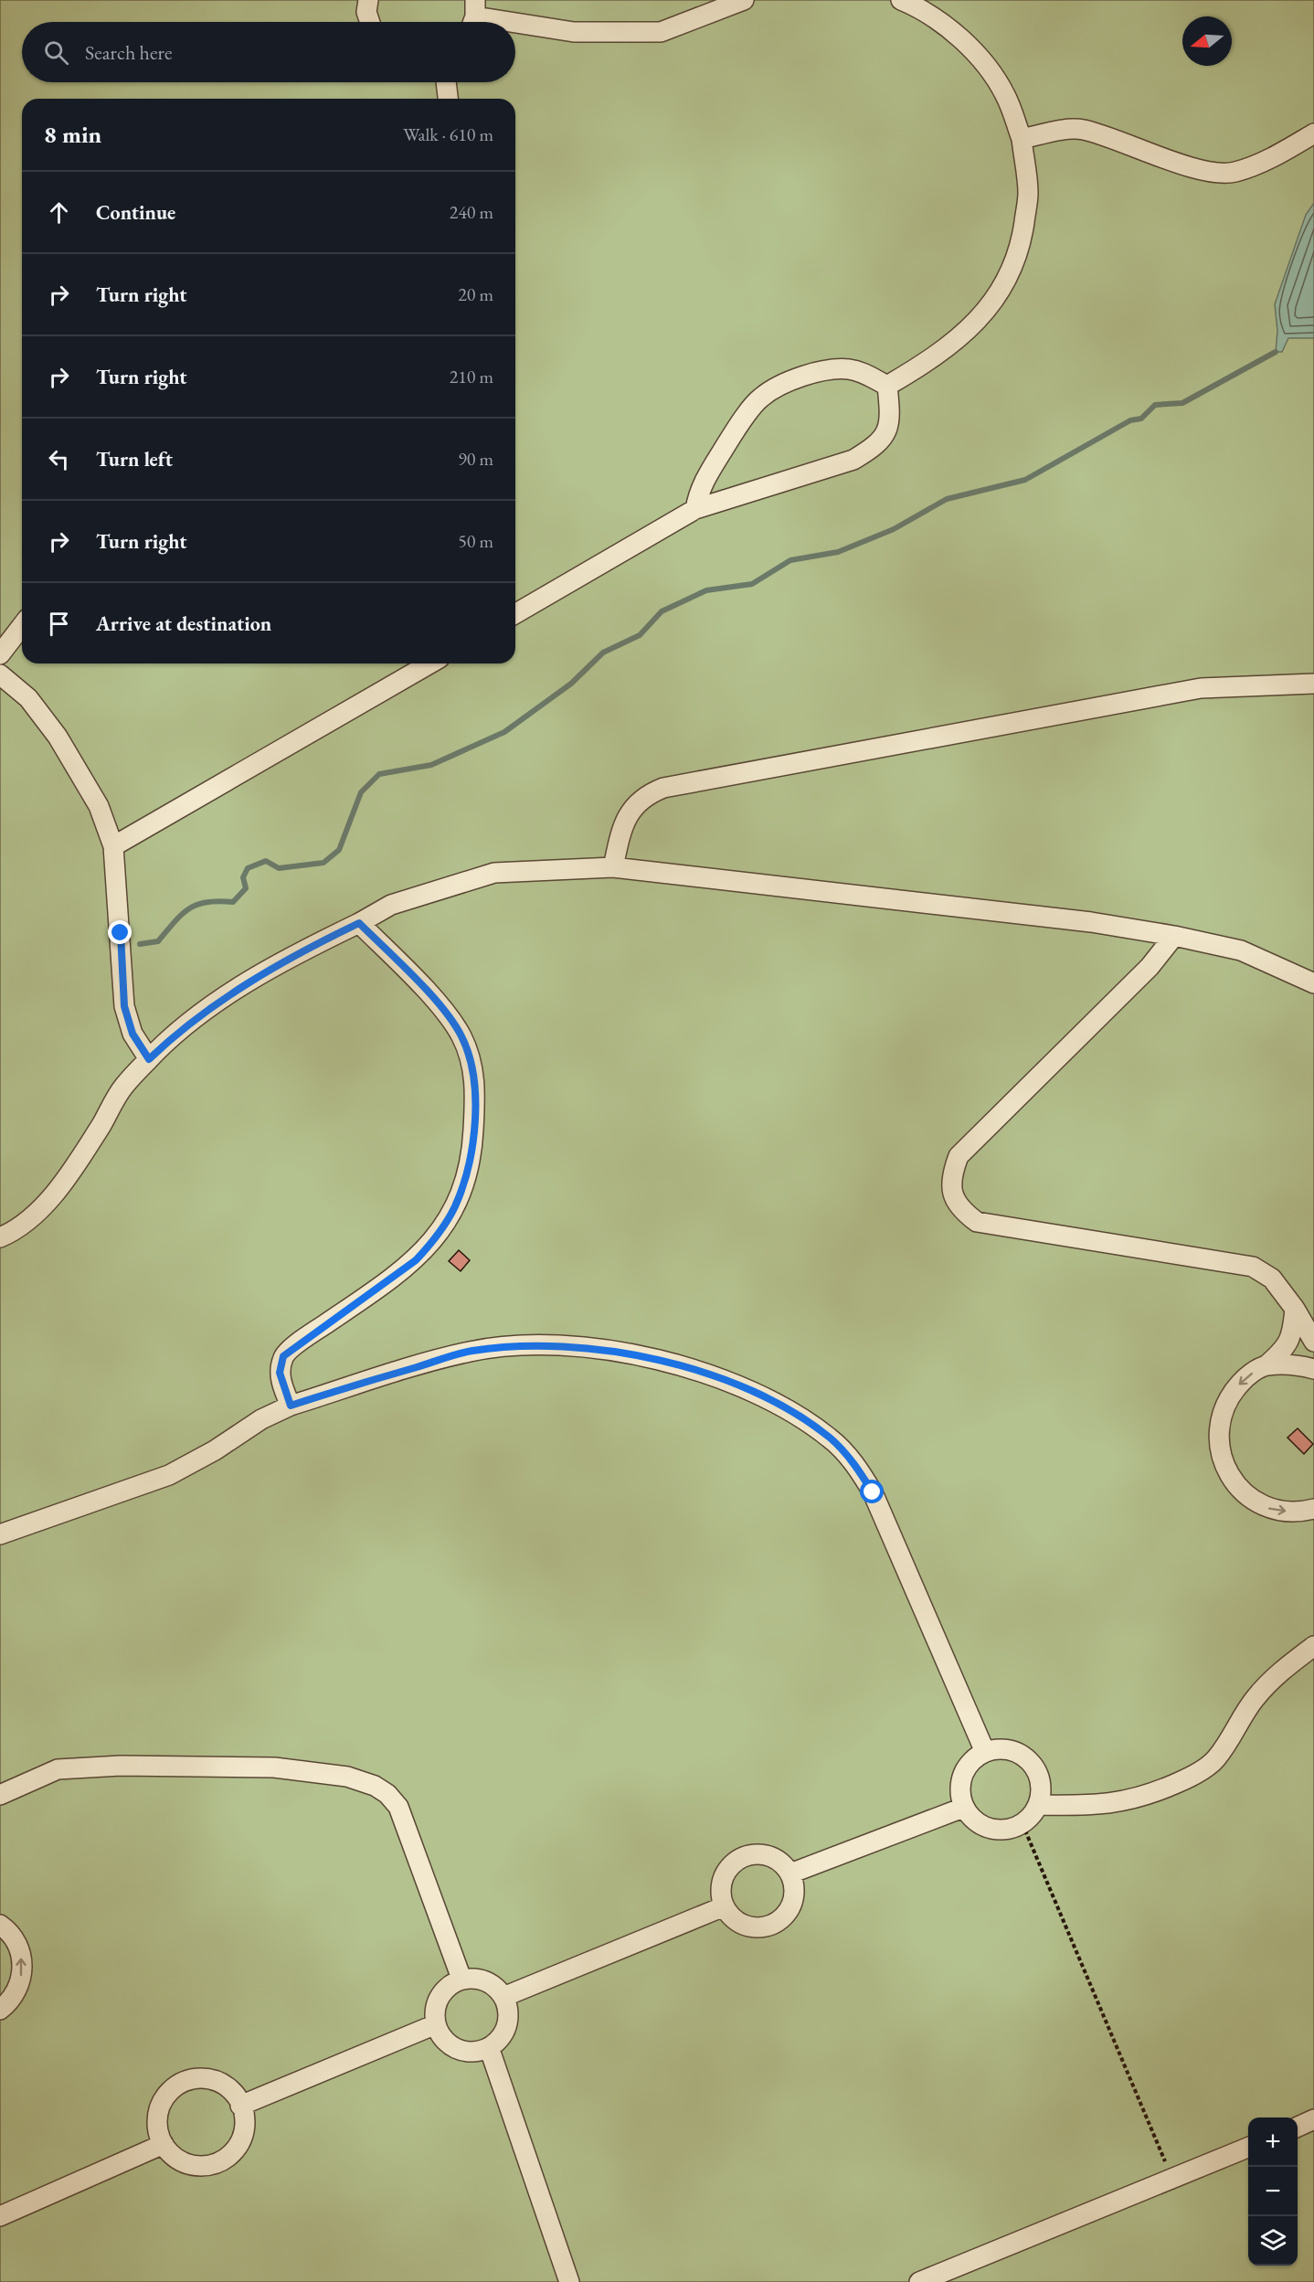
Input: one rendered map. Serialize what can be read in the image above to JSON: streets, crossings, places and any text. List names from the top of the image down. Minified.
{"north":"left","page":{"search":"Search here","heading":["8 min","Walk · 610 m"],"list":[["Continue","240 m"],["Turn right","20 m"],["Turn right","210 m"],["Turn left","90 m"],["Turn right","50 m"],"Arrive at destination"],"map_buttons":["+","−"]}}
